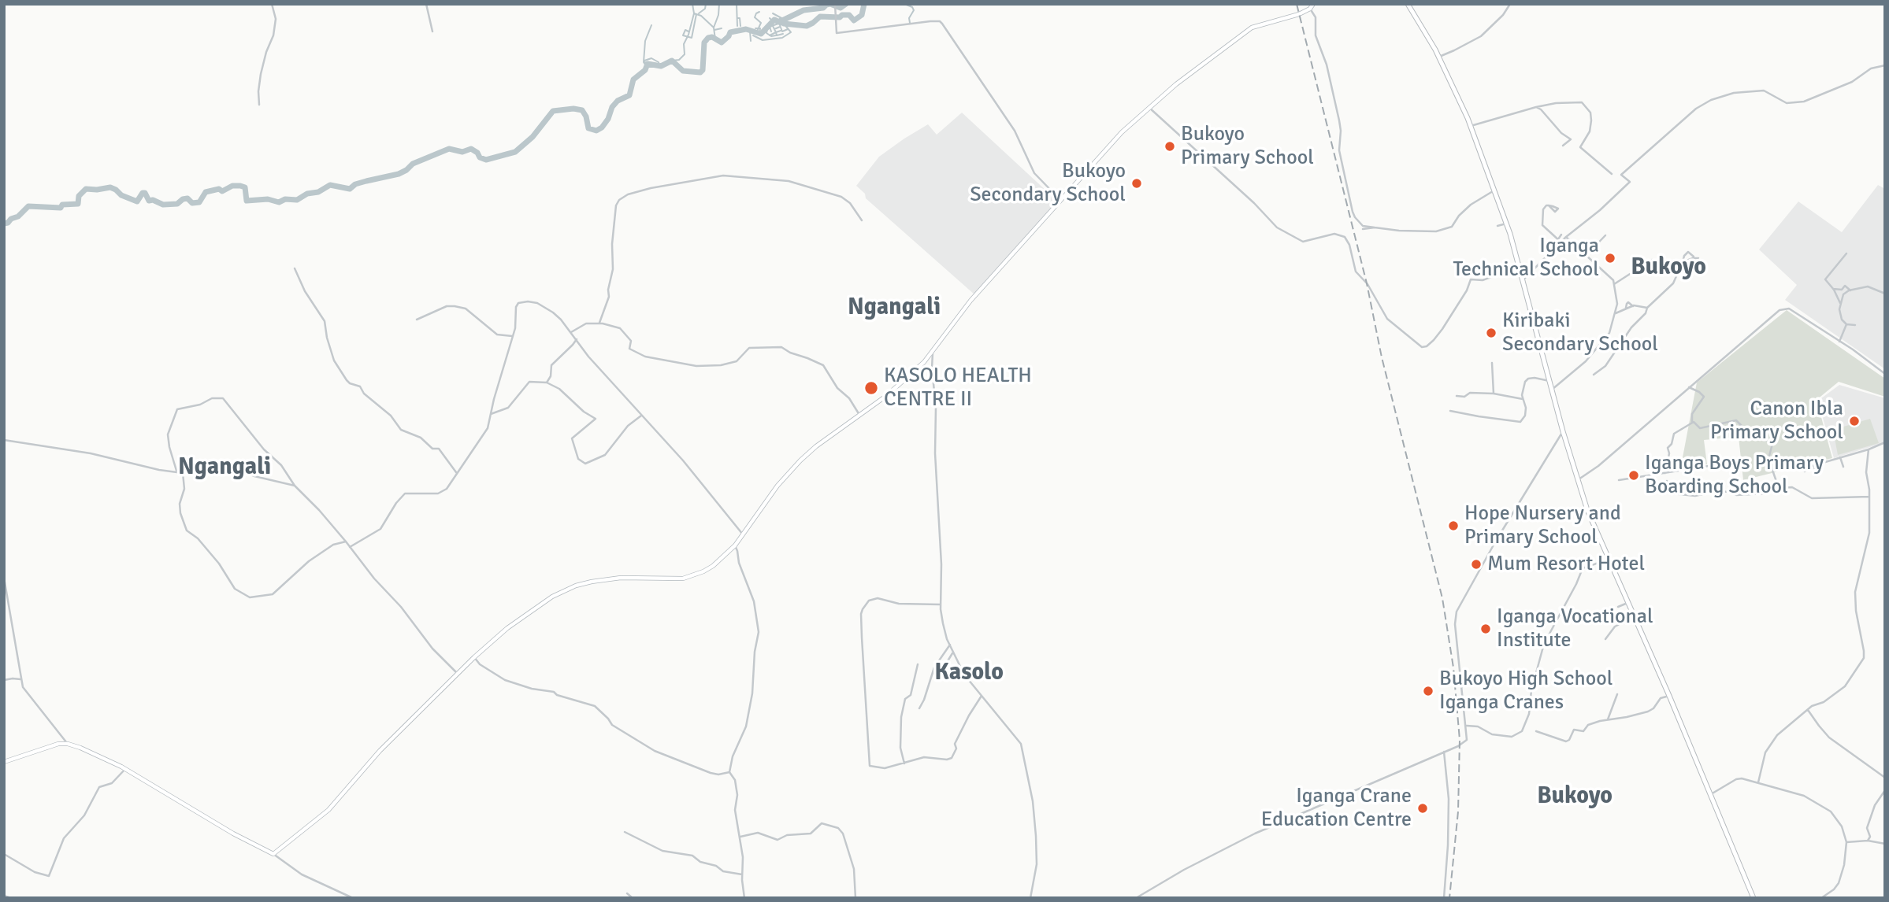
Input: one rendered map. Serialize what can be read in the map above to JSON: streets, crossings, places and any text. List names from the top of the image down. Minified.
{"districts":["Bukoyo","Ngangali","Ngangali","Kasolo","Bukoyo"],"places":["Bukoyo Primary School","Bukoyo Secondary School","Iganga Technical School","Kiribaki Secondary School","KASOLO HEALTH CENTRE II","Canon Ibla Primary School","Iganga Boys Primary Boarding School","Hope Nursery and Primary School","Mum Resort Hotel","Iganga Vocational Institute","Bukoyo High School Iganga Cranes","Iganga Crane Education Centre"]}
